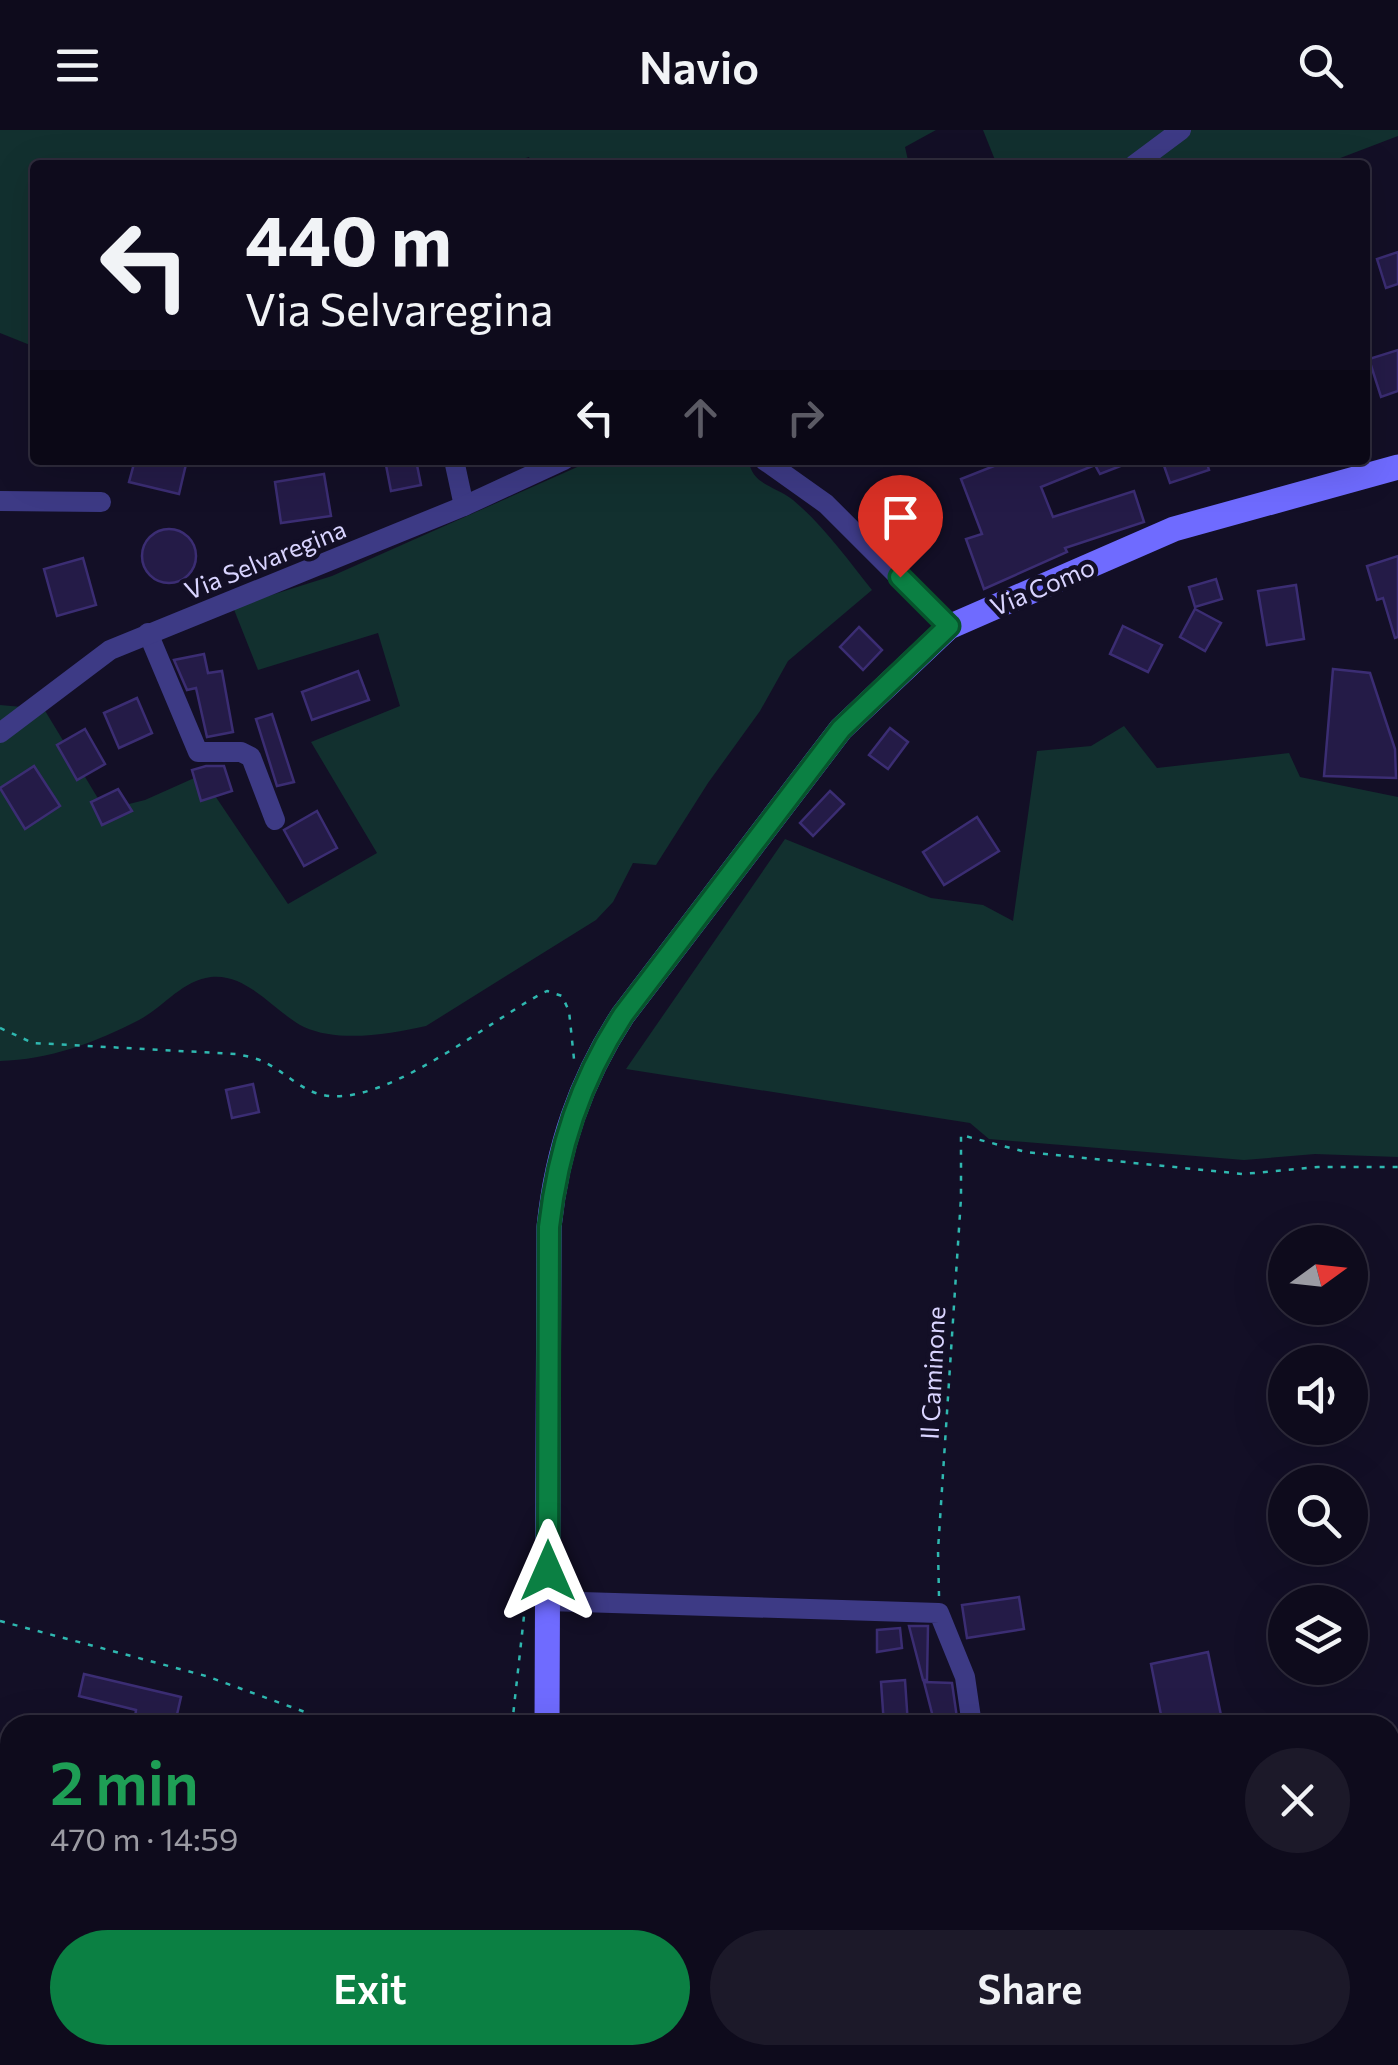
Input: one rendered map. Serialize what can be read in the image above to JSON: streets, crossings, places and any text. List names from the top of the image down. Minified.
{"streets":{"main road":["Via Como"],"street":["Via Selvaregina"],"path":["Il Caminone"]},"north":"right","page":{"header":"Navio","turn":["440 m","Via Selvaregina"],"heading":["2 min","470 m · 14:59"],"buttons":["Exit","Share"]}}
